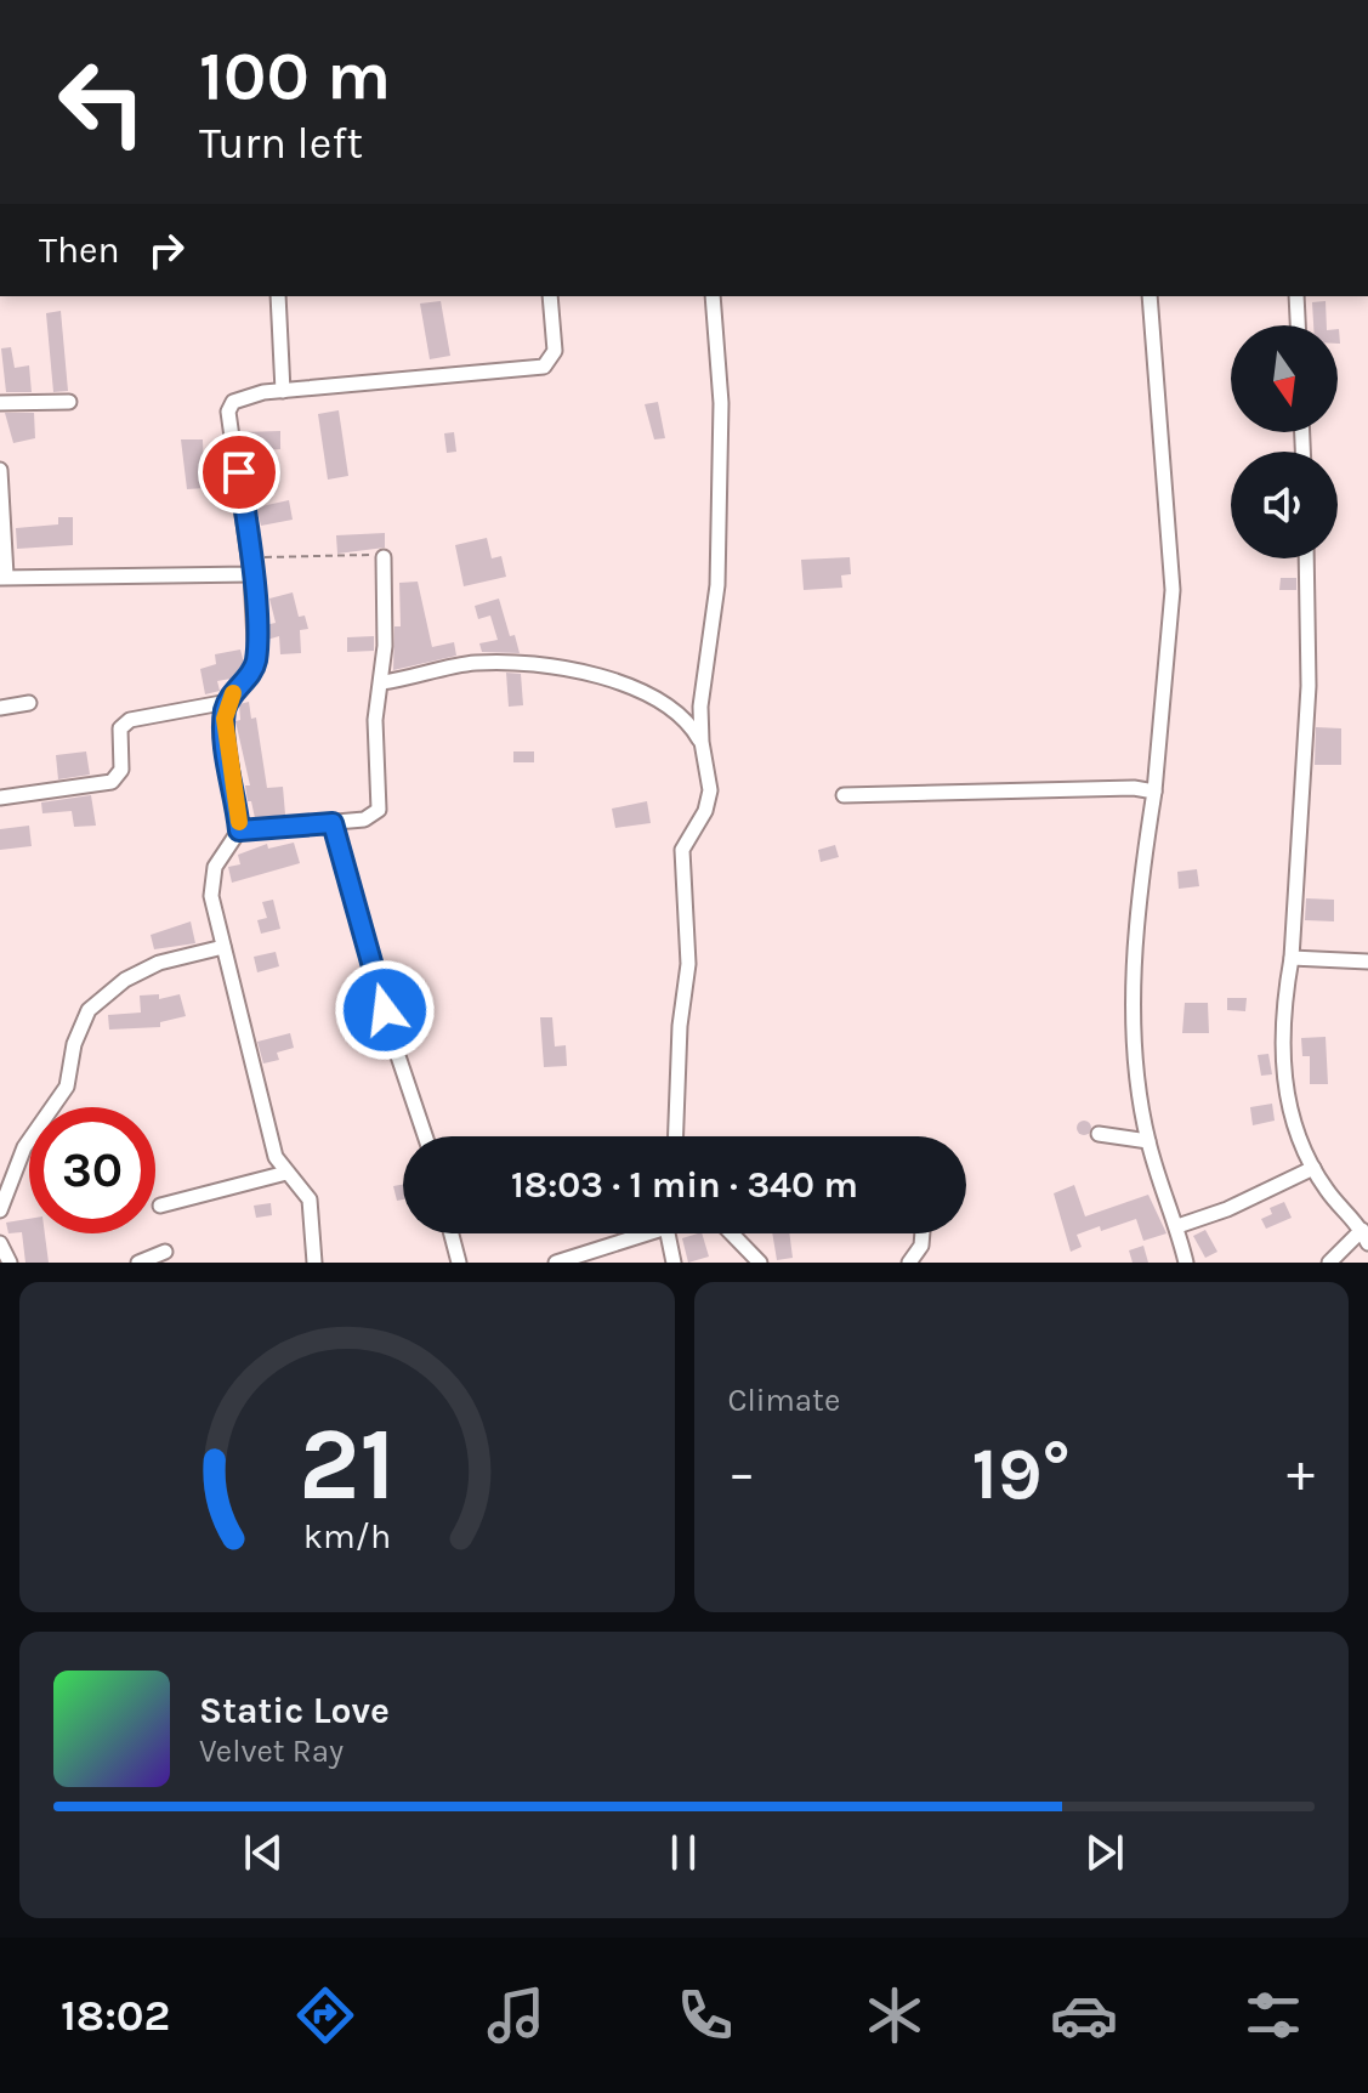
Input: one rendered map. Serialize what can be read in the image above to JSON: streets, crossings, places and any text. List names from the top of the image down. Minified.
{"north":"bottom","page":{"turn":["100 m","Turn left"],"then":"Then","limit":"30","trip":"18:03 · 1 min · 340 m","tile":"Climate","heat":["−","19°","+"],"song":["Static Love","Velvet Ray"],"tabs":"18:02","gauge":["21","km/h"]}}
